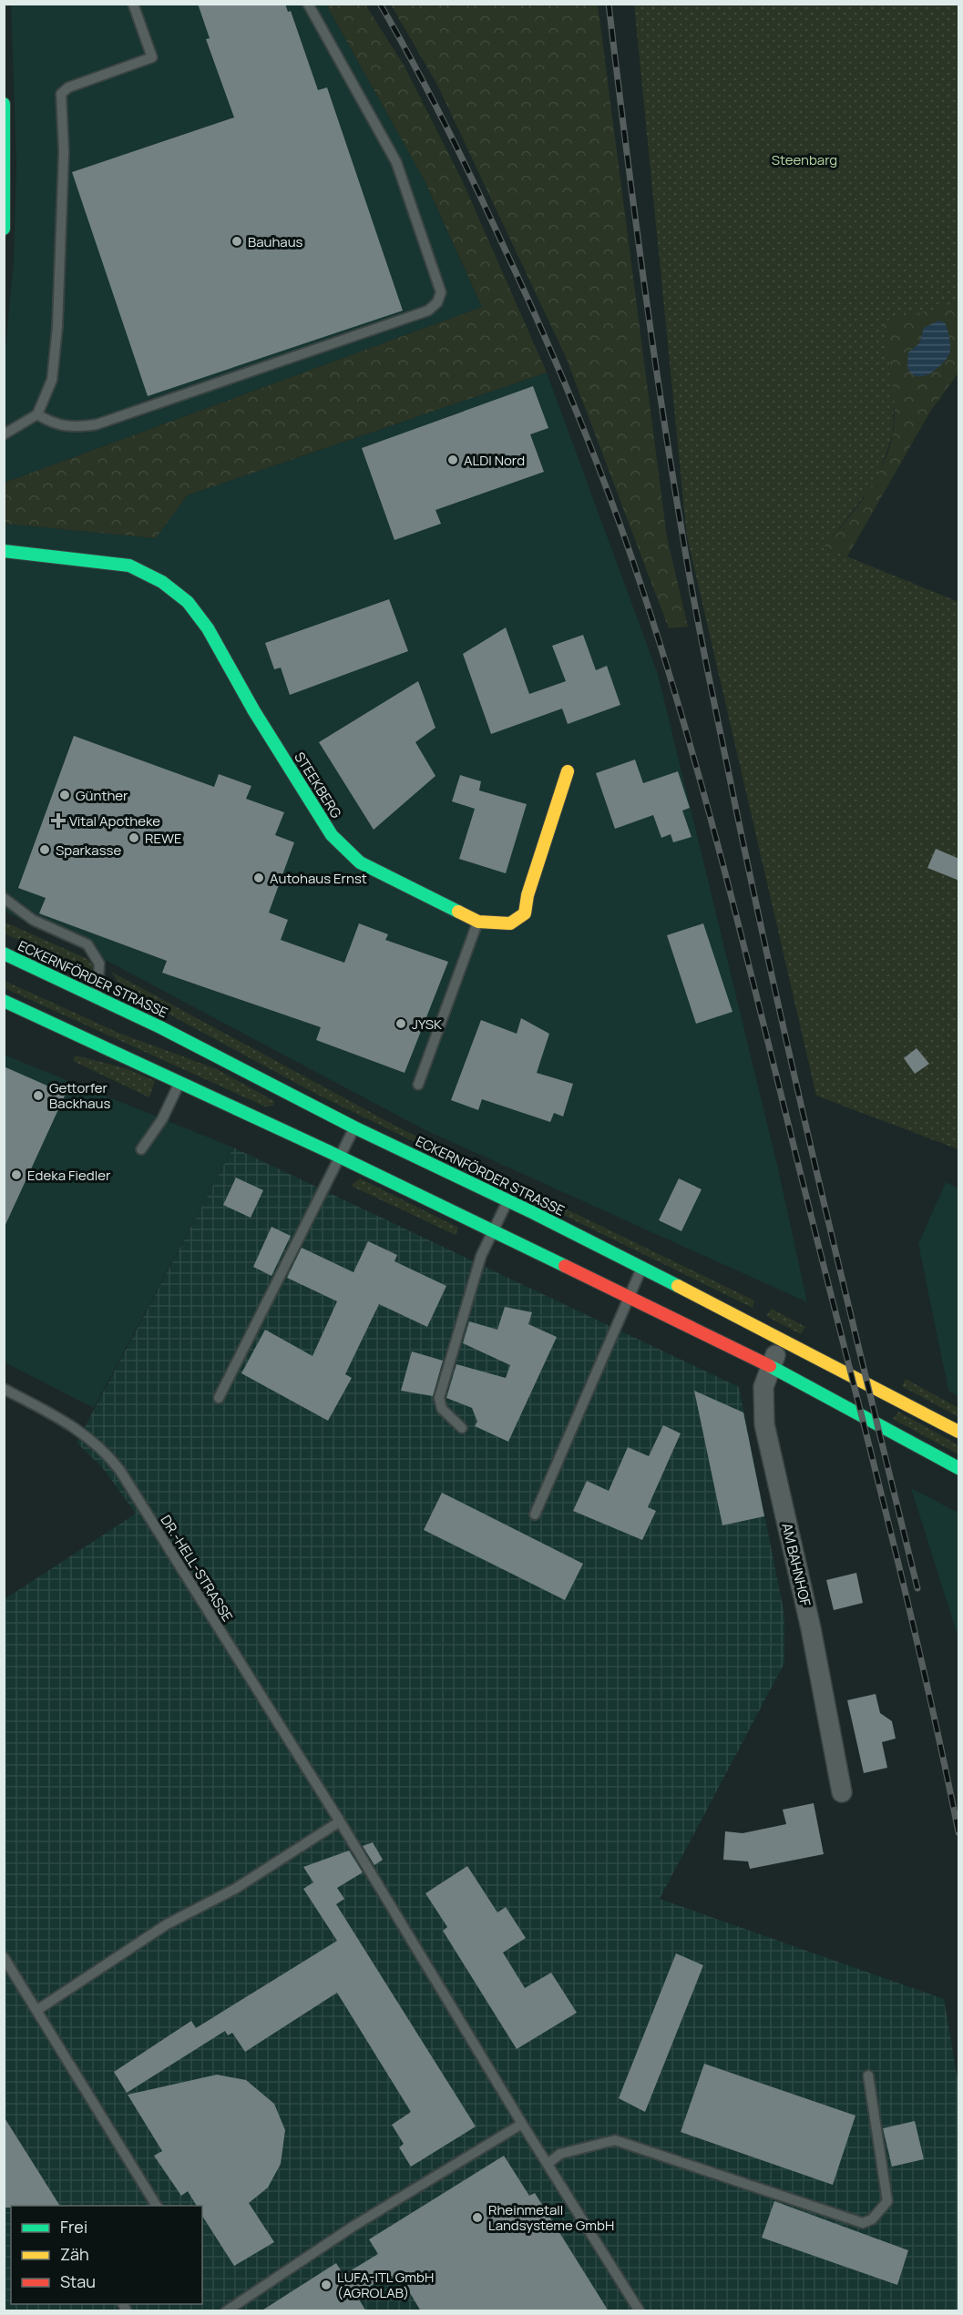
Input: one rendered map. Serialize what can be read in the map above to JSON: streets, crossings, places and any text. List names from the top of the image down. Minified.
{"streets":{"main road":["STEEKBERG","ECKERNFÖRDER STRASSE"],"street":["AM BAHNHOF"],"lane":["DR.-HELL-STRASSE"]},"crossings":[["ECKERNFÖRDER STRASSE","AM BAHNHOF"]],"parks":["Steenbarg"],"places":{"other":["Bauhaus","ALDI Nord","Günther","REWE","Sparkasse","Autohaus Ernst","JYSK","Gettorfer Backhaus","Edeka Fiedler","Rheinmetall Landsysteme GmbH","LUFA-ITL GmbH (AGROLAB)"],"health":["Vital Apotheke"]},"legend":["Frei","Zäh","Stau"]}
